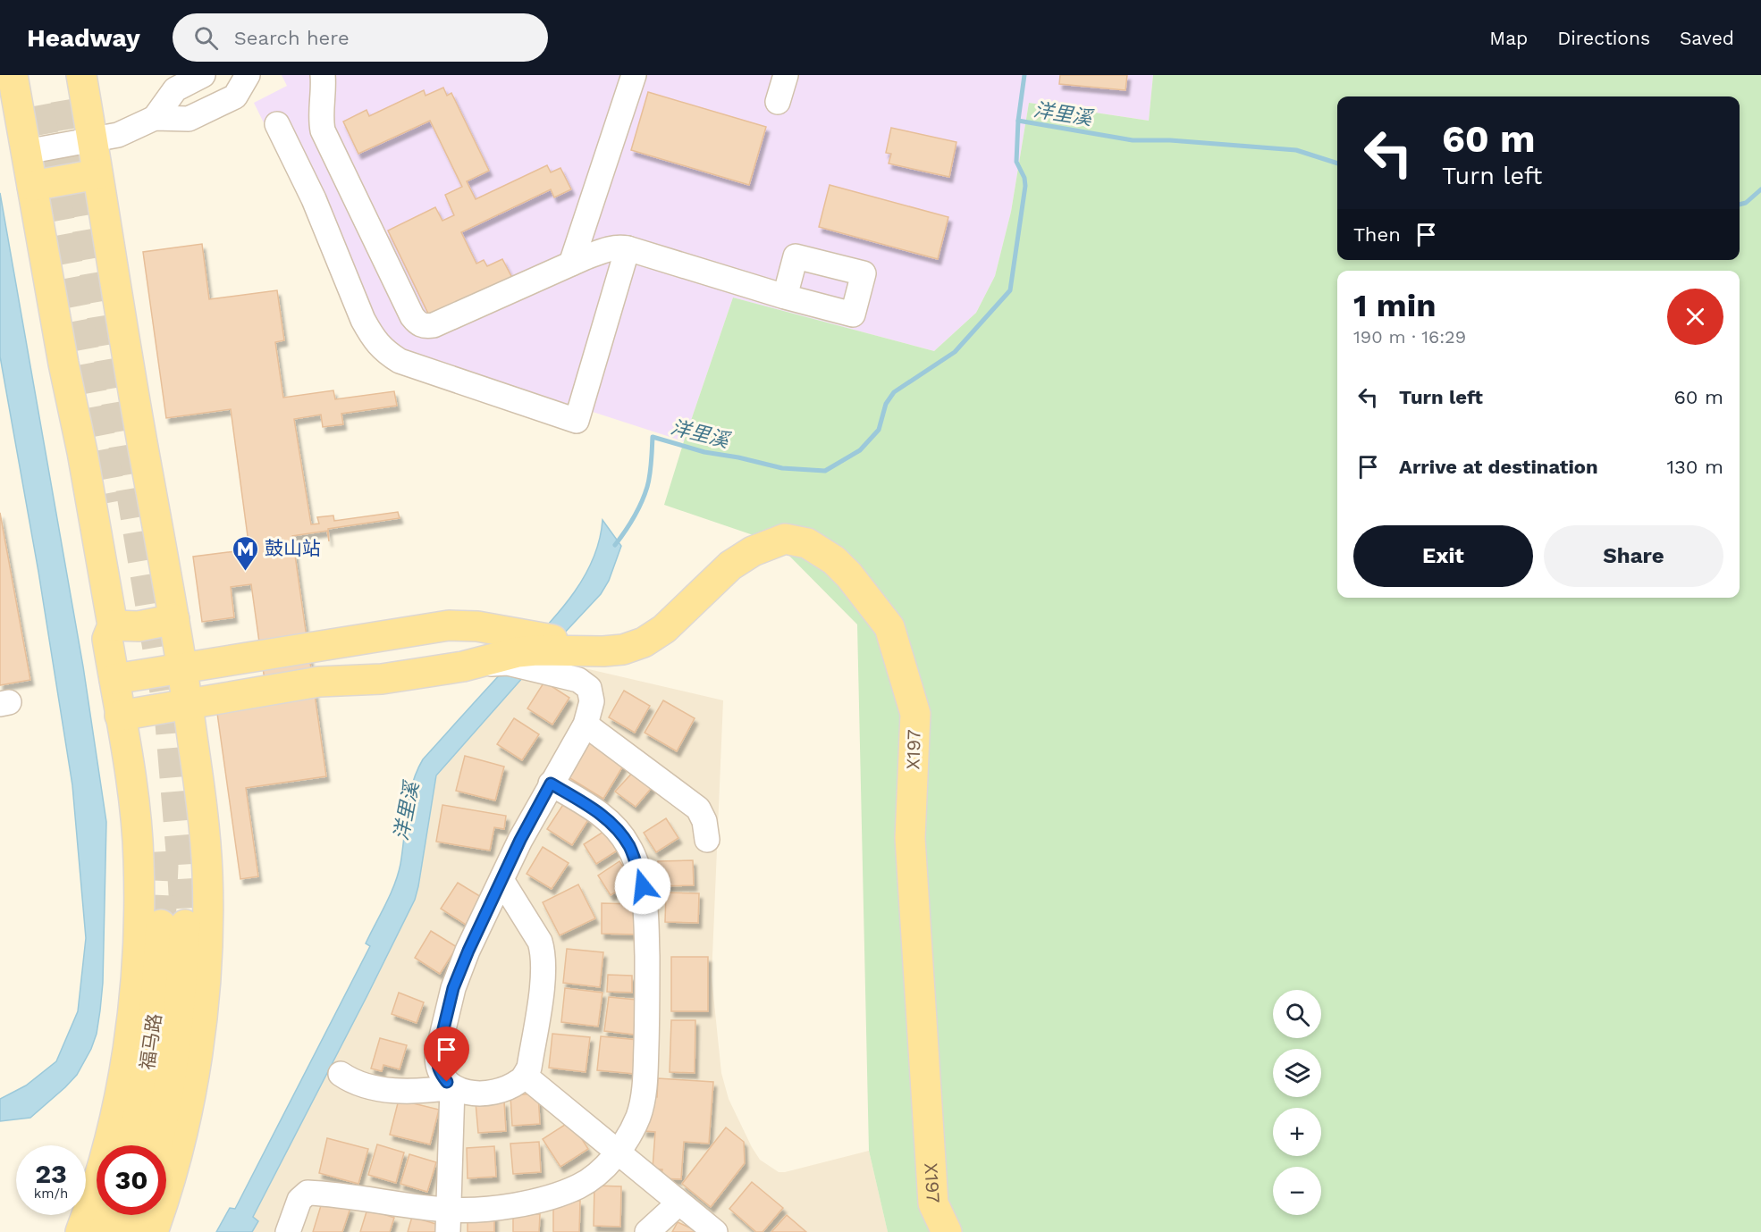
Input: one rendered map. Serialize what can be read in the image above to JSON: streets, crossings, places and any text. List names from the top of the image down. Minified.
{"streets":{"main road":["X197","福马路"]},"water":["洋里溪"],"places":{"metro station":["鼓山站"]},"page":{"header":"Headway","search":"Search here","nav":["Map","Directions","Saved"],"turn":["60 m","Turn left"],"then":"Then","heading":["1 min","190 m · 16:29"],"list":[{"name":"Turn left","value":"60 m"},{"name":"Arrive at destination","value":"130 m"}],"buttons":["Exit","Share"],"map_buttons":["+","−"],"speed":"23 km/h","limit":"30"}}
